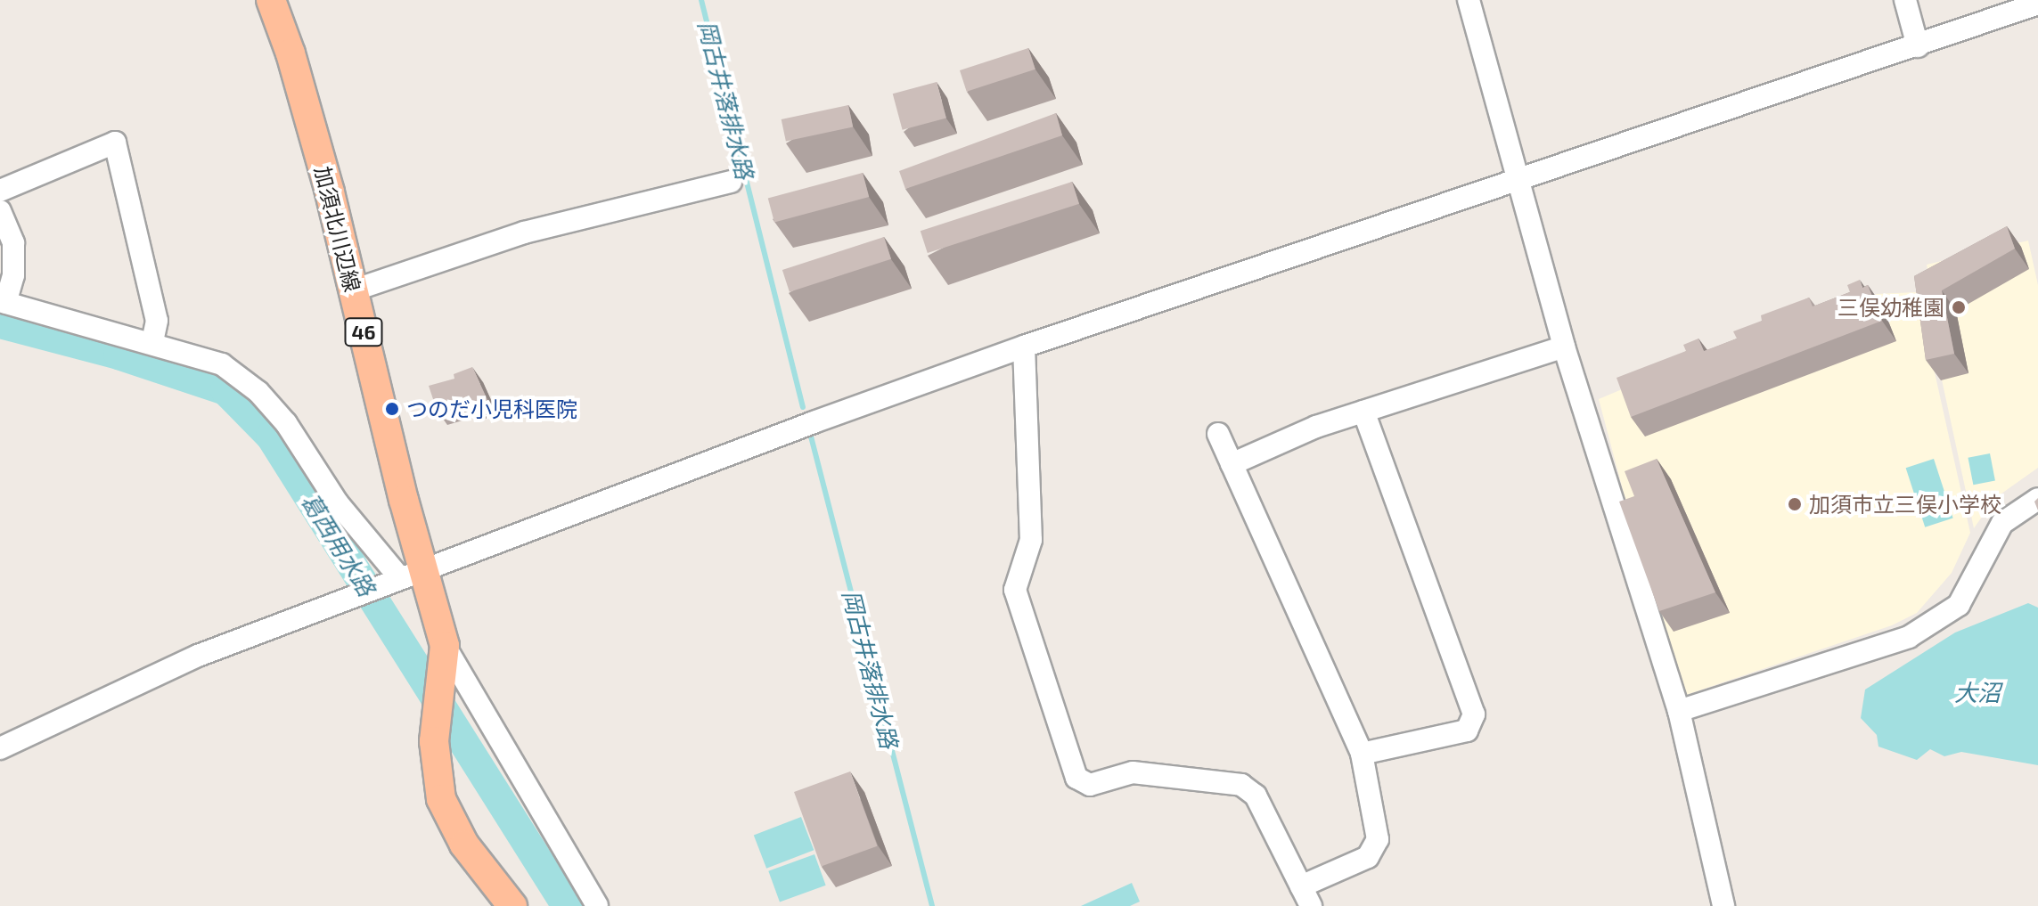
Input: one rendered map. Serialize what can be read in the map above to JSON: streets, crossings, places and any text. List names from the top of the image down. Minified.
{"streets":{"main road":["加須北川辺線","46"]},"crossings":[["加須北川辺線","46"]],"water":["岡古井落排水路","葛西用水路","大沼"],"places":["三俣幼稚園","つのだ小児科医院","加須市立三俣小学校"]}
